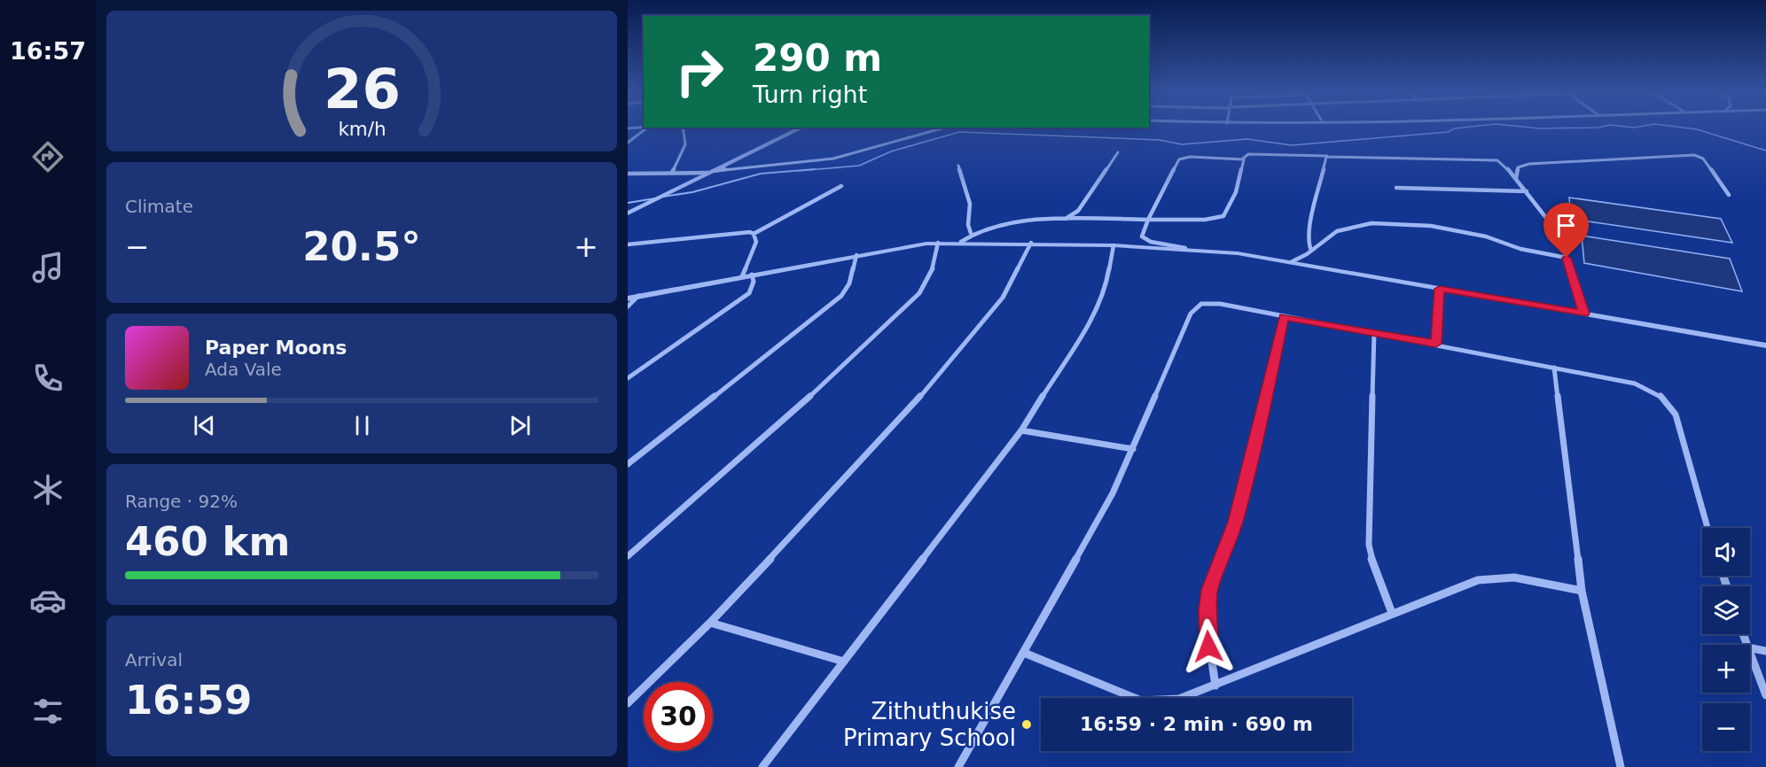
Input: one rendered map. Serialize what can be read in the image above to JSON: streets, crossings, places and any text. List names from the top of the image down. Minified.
{"places":["Zithuthukise Primary School"],"page":{"tabs":"16:57","turn":["290 m","Turn right"],"tile":["Climate",["Range · 92%","460 km"],["Arrival","16:59"]],"heat":["−","20.5°","+"],"song":["Paper Moons","Ada Vale"],"map_buttons":["+","−"],"limit":"30","trip":"16:59 · 2 min · 690 m","gauge":["26","km/h"]}}
